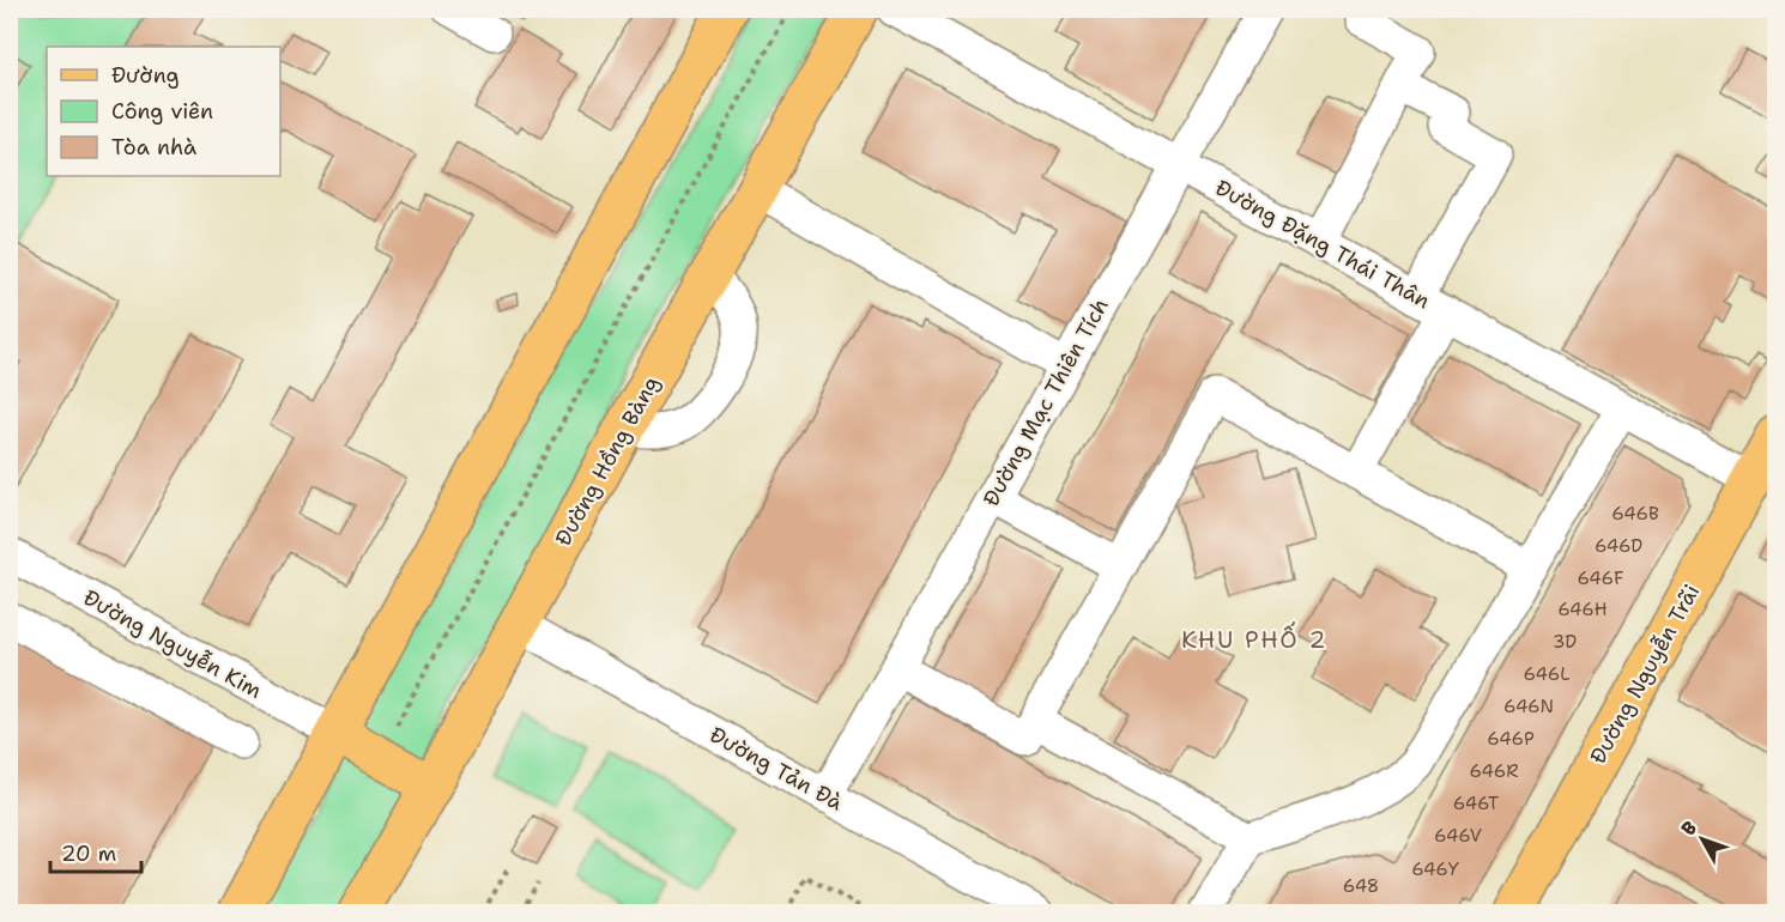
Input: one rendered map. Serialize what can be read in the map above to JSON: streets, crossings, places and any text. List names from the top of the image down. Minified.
{"streets":{"main road":["Đường Hồng Bàng","Đường Nguyễn Trãi"],"street":["Đường Đặng Thái Thân","Đường Mạc Thiên Tích","Đường Nguyễn Kim","Đường Tản Đà"]},"crossings":[["Đường Đặng Thái Thân","Đường Mạc Thiên Tích"],["Đường Đặng Thái Thân","Đường Nguyễn Trãi"],["Đường Mạc Thiên Tích","Đường Tản Đà"],["Đường Hồng Bàng","Đường Tản Đà"]],"districts":["KHU PHỐ 2"],"house_numbers":["646B","646D","646F","646H","3D","646L","646N","646P","646R","646T","646V","646Y","648"],"legend":["Đường","Công viên","Tòa nhà"],"scale_bar":"20 m","north":"top left"}
